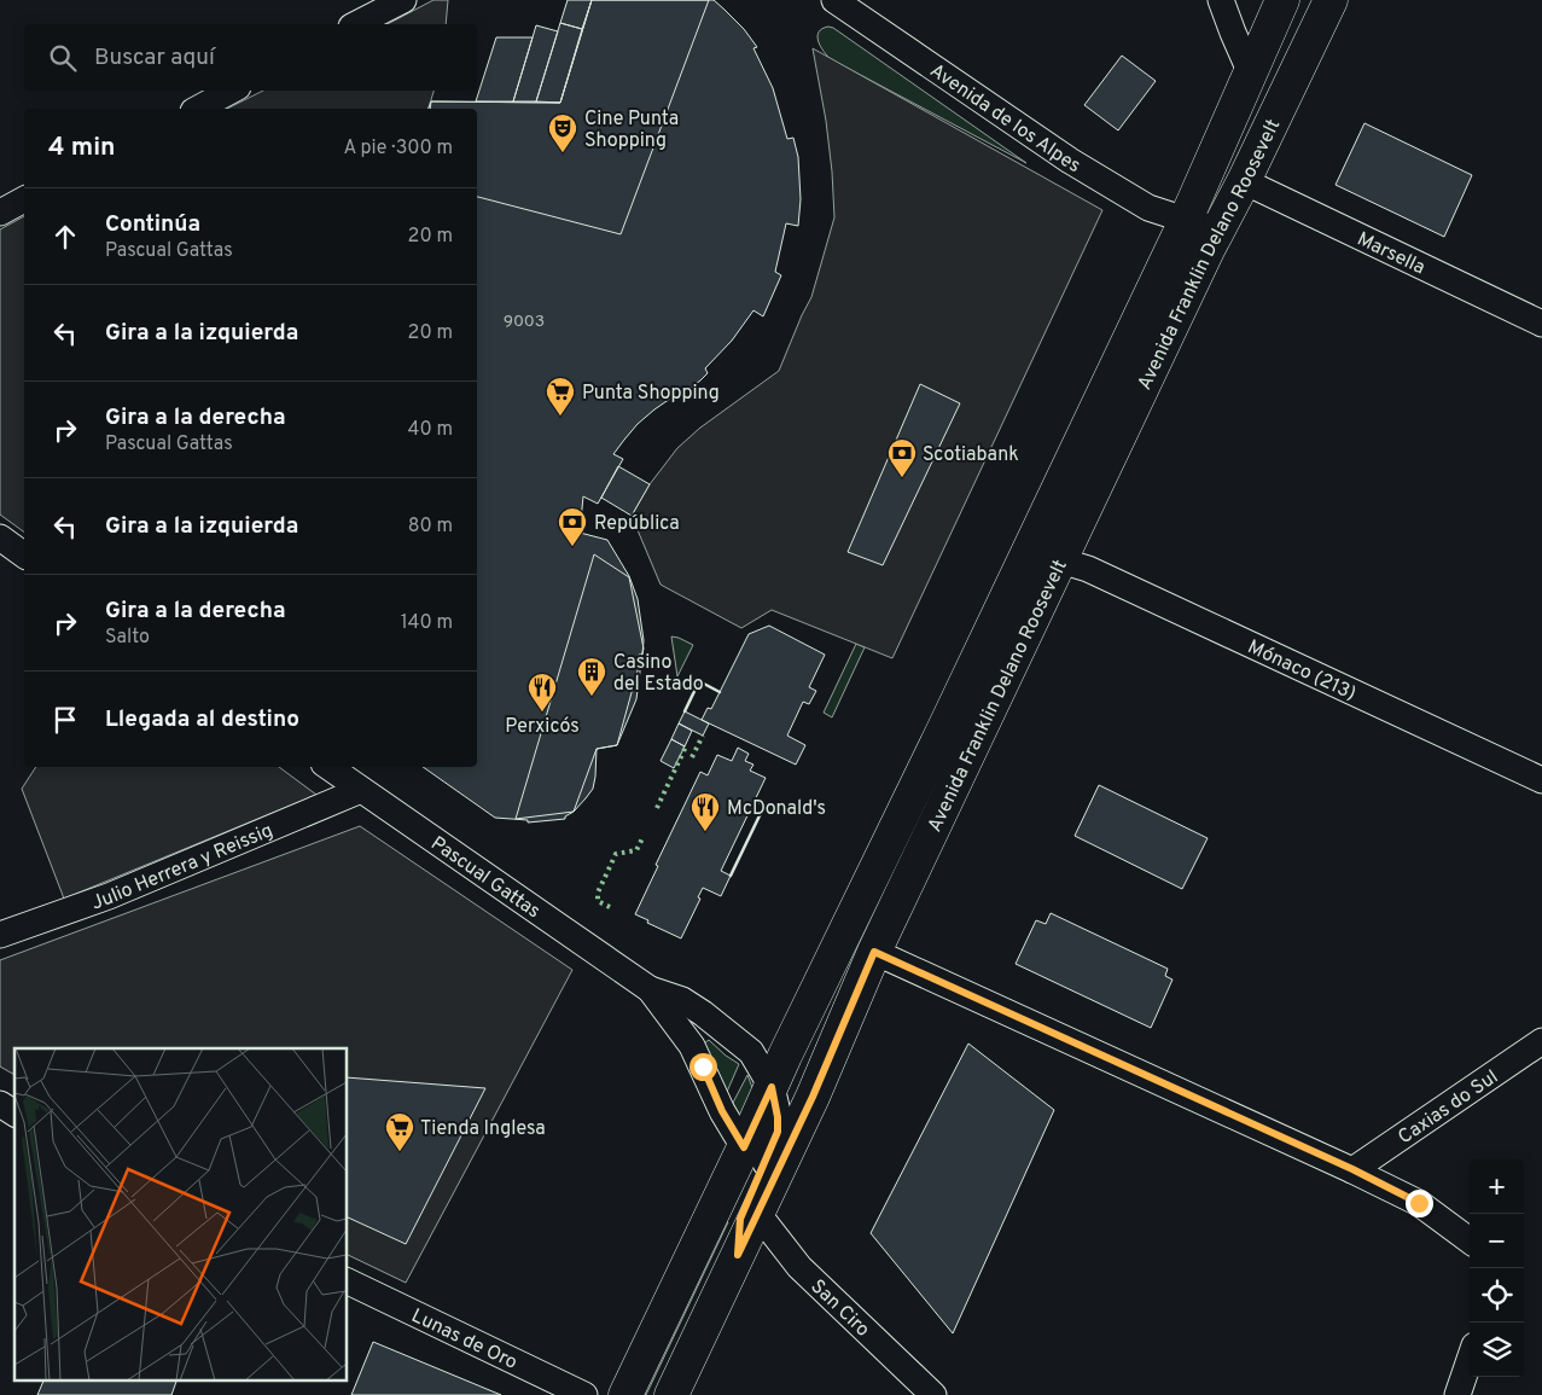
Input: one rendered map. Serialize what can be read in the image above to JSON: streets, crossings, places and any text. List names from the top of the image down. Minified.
{"streets":{"main road":["Avenida Franklin Delano Roosevelt"],"street":["Avenida de los Alpes","Marsella","Mónaco (213)","Julio Herrera y Reissig","Pascual Gattas","Caxias do Sul","San Ciro","Lunas de Oro"]},"crossings":[["Avenida de los Alpes","Avenida Franklin Delano Roosevelt"],["Marsella","Avenida Franklin Delano Roosevelt"],["Avenida Franklin Delano Roosevelt","Mónaco (213)"],["Avenida Franklin Delano Roosevelt","Pascual Gattas"],["Avenida Franklin Delano Roosevelt","San Ciro"],["Julio Herrera y Reissig","Pascual Gattas"]],"places":{"theatre":["Cine Punta Shopping"],"supermarket":["Punta Shopping","Tienda Inglesa"],"bank":["Scotiabank","República"],"building":["Casino del Estado"],"restaurant":["Perxico´s","McDonald's"]},"house_numbers":["9003"],"page":{"search":"Buscar aquí","heading":["4 min","A pie · 300 m"],"list":[["Continúa","Pascual Gattas","20 m"],["Gira a la izquierda","20 m"],["Gira a la derecha","Pascual Gattas","40 m"],["Gira a la izquierda","80 m"],["Gira a la derecha","Salto","140 m"],"Llegada al destino"],"map_buttons":["+","−"]}}
